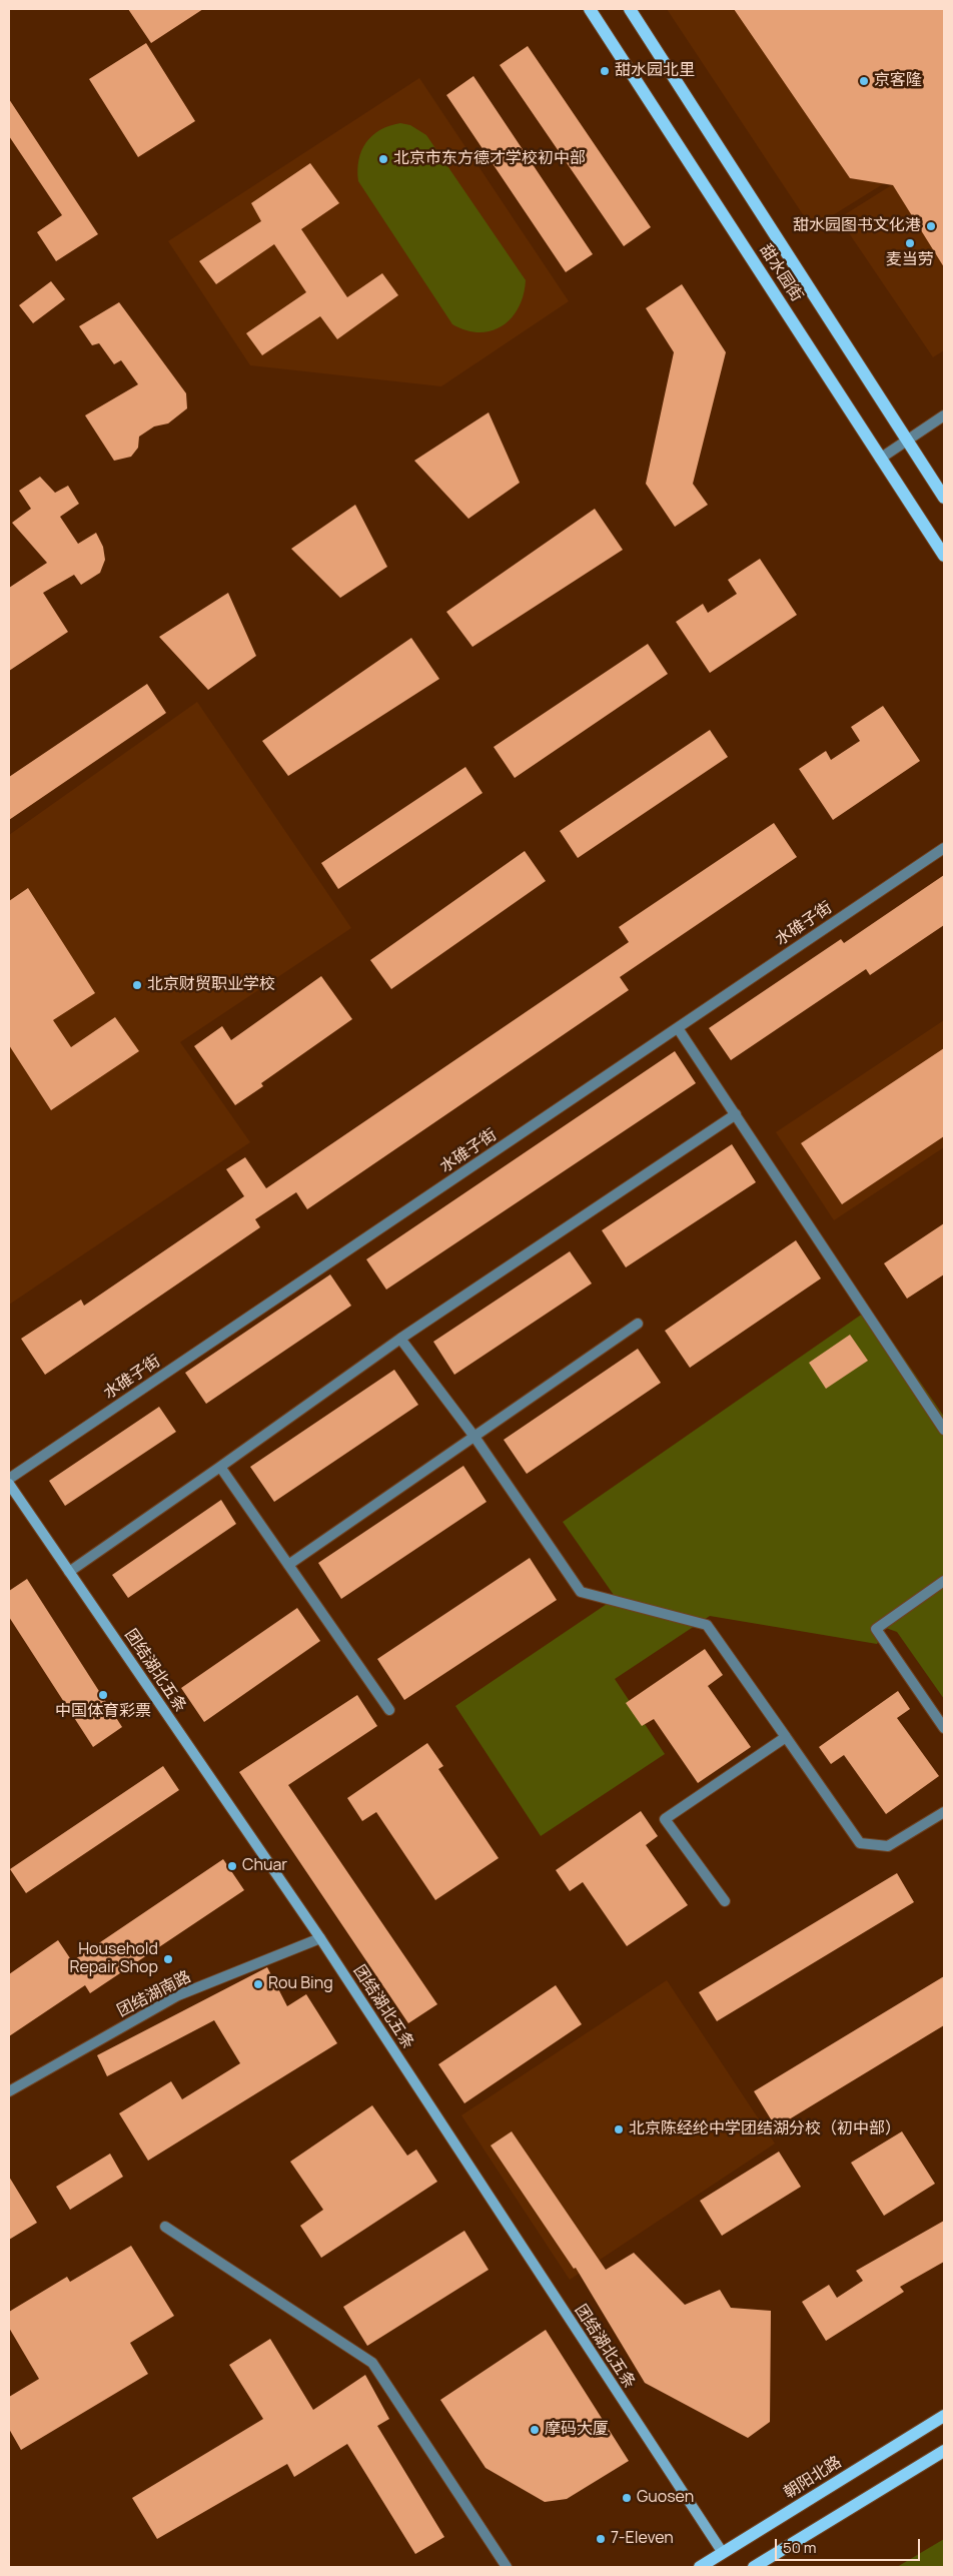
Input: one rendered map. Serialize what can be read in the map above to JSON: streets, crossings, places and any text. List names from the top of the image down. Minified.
{"streets":{"main road":["甜水园街","朝阳北路"],"street":["水碓子街","团结湖北五条","团结湖南路"]},"crossings":[["团结湖北五条","团结湖南路"],["团结湖北五条","朝阳北路"]],"places":["甜水园北里","京客隆","北京市东方德才学校初中部","甜水园图书文化港","麦当劳","北京财贸职业学校","中国体育彩票","Chuar","Household Repair Shop","Rou Bing","北京陈经纶中学团结湖分校（初中部）","摩码大厦","Guosen","7-Eleven"],"scale_bar":"50 m"}
